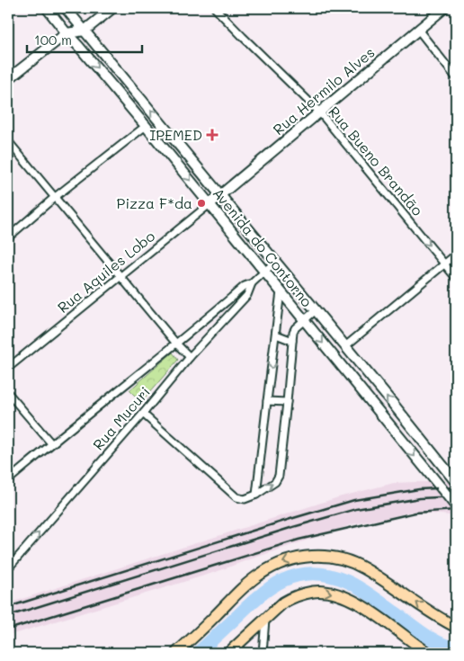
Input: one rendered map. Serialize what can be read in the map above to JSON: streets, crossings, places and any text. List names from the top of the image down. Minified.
{"streets":{"main road":["Rua Hermilo Alves","Avenida do Contorno","Rua Aquiles Lobo"],"street":["Rua Bueno Brandão","Rua Mucuri"]},"crossings":[["Rua Hermilo Alves","Rua Bueno Brandão"],["Rua Hermilo Alves","Avenida do Contorno"],["Rua Hermilo Alves","Rua Aquiles Lobo"],["Avenida do Contorno","Rua Aquiles Lobo"]],"one_way":["Rua Bueno Brandão"],"places":{"health":["IPEMED"],"other":["Pizza F*da"]},"scale_bar":"100 m"}
